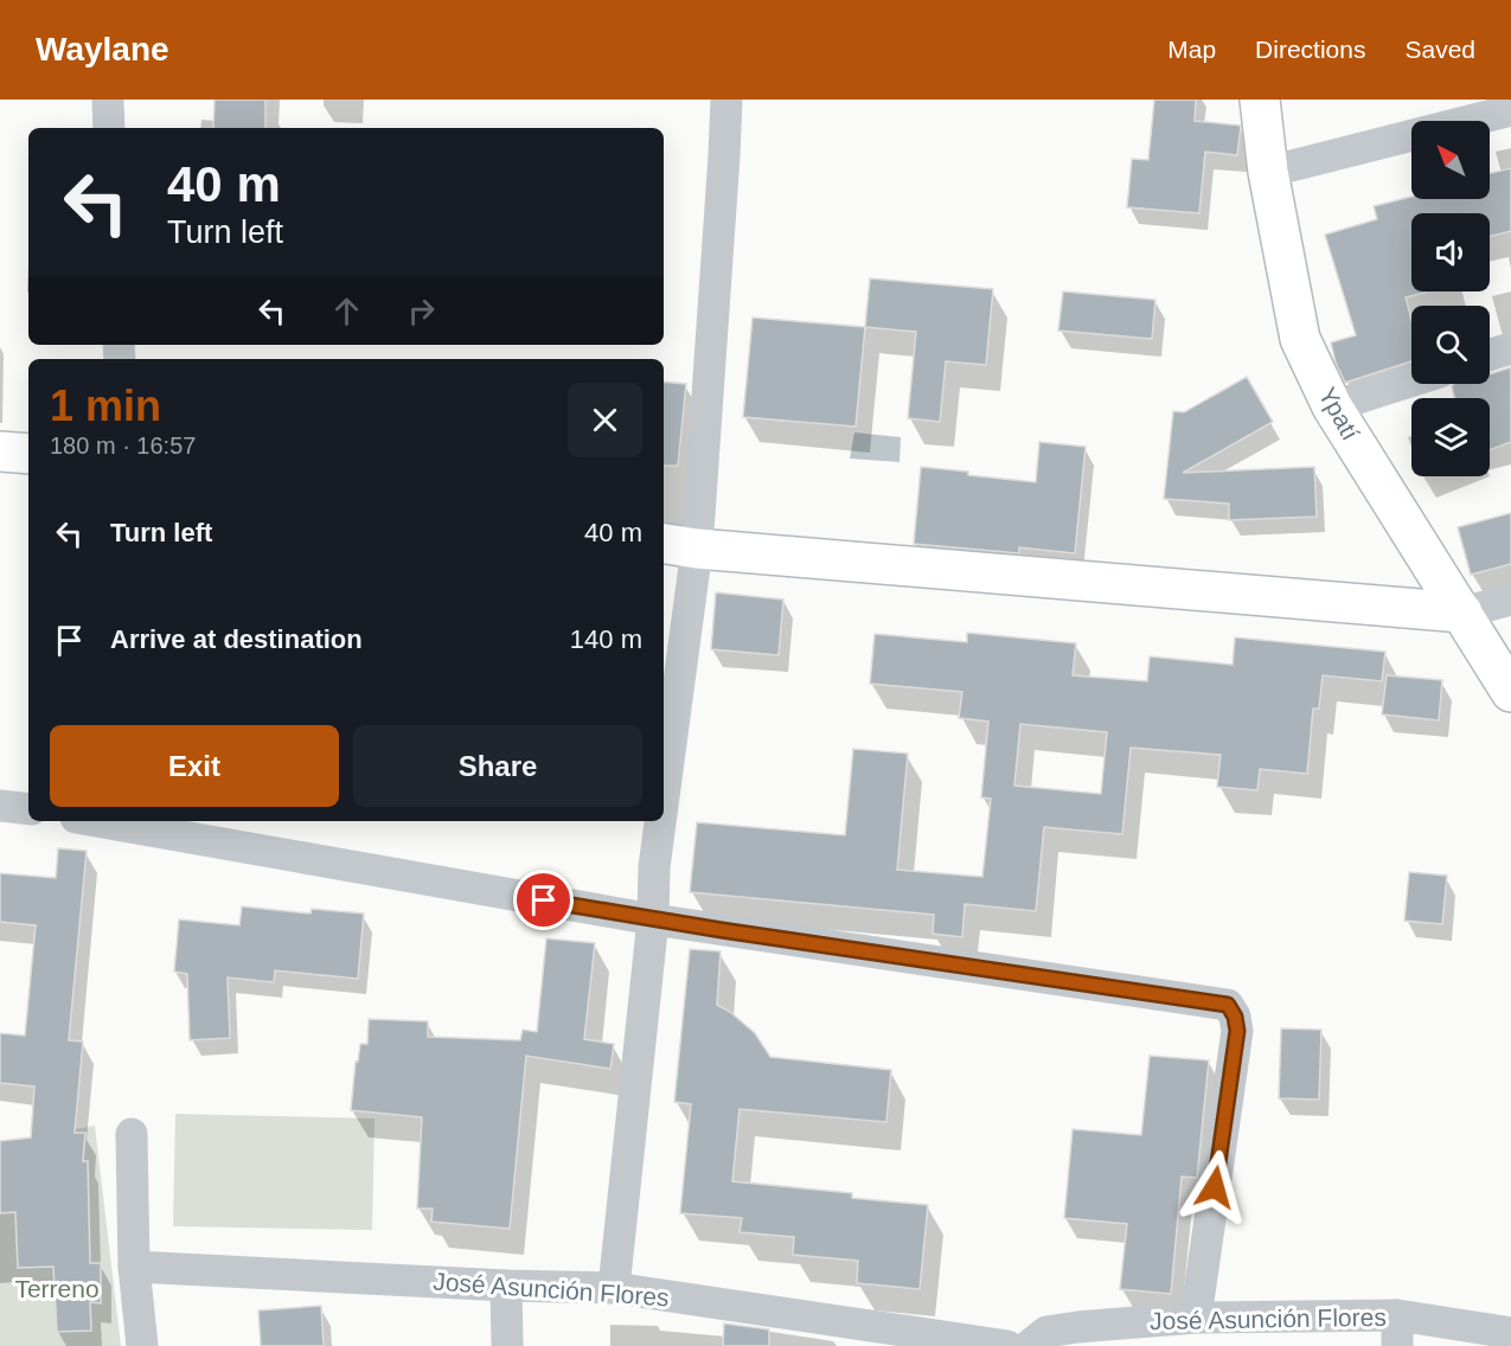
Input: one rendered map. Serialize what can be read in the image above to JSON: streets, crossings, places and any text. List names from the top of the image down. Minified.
{"streets":{"street":["Ypatí","José Asunción Flores"]},"parks":["Terreno"],"north":"top left","page":{"header":"Waylane","nav":["Map","Directions","Saved"],"turn":["40 m","Turn left"],"heading":["1 min","180 m · 16:57"],"list":[{"name":"Turn left","value":"40 m"},{"name":"Arrive at destination","value":"140 m"}],"buttons":["Exit","Share"]}}
